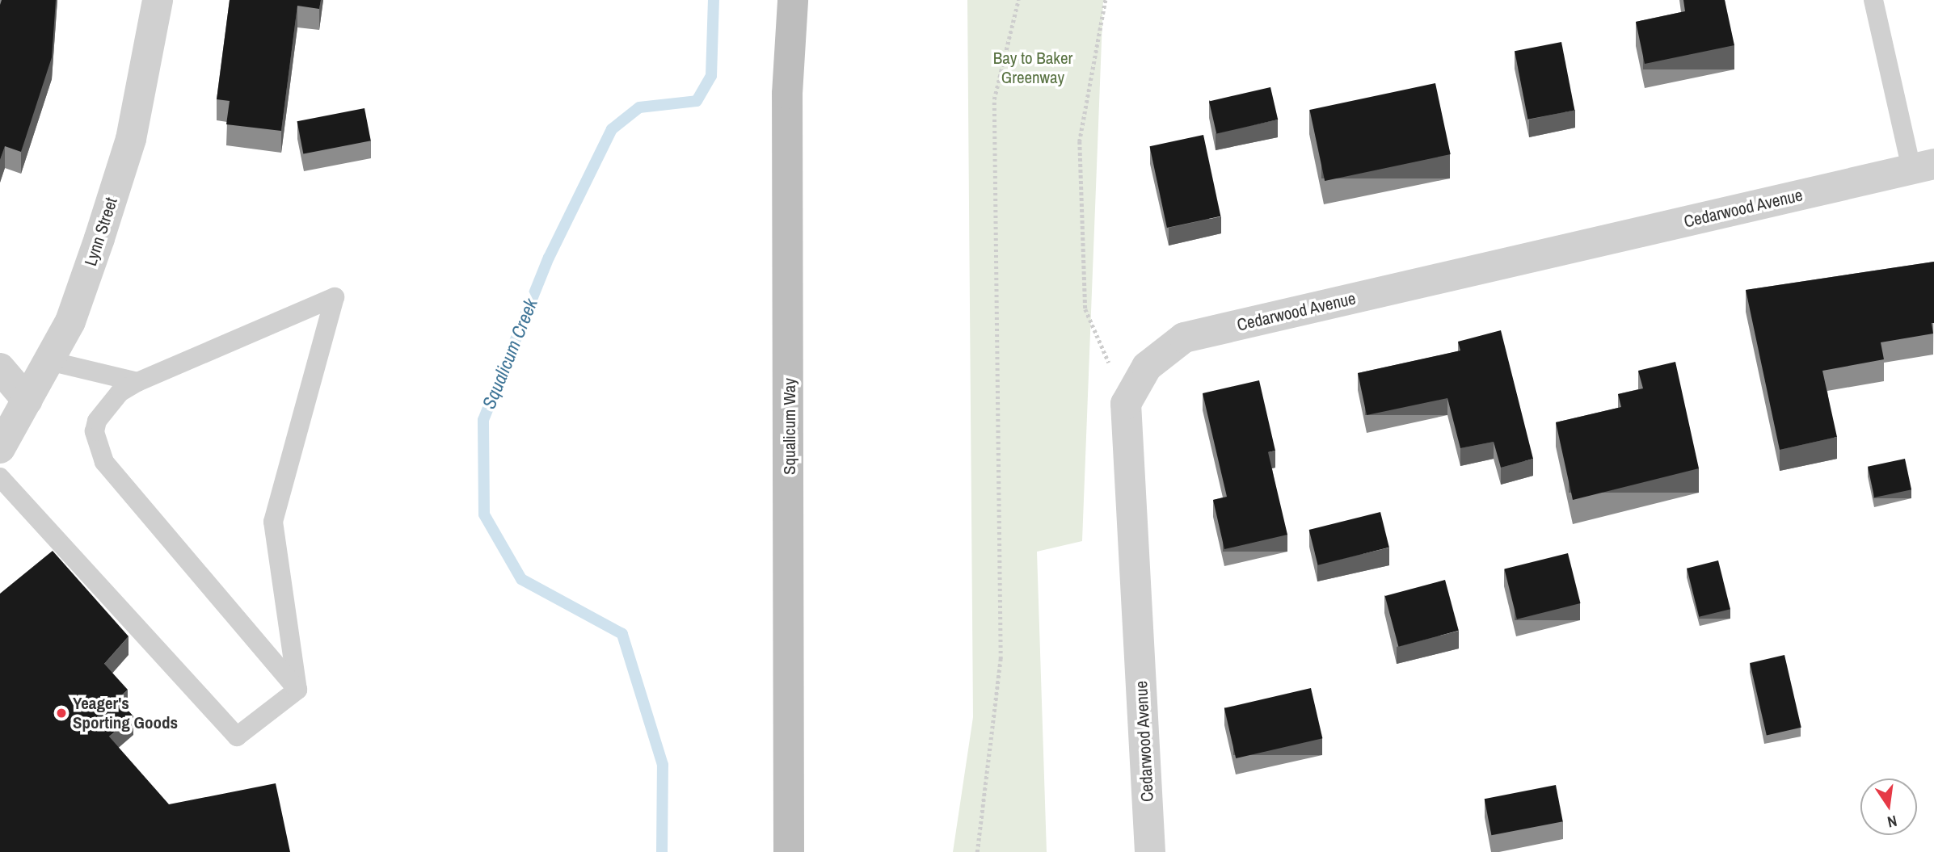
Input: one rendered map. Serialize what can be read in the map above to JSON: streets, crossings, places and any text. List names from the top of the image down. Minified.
{"streets":{"street":["Cedarwood Avenue","Lynn Street","Squalicum Way"]},"water":["Squalicum Creek"],"parks":["Bay to Baker Greenway"],"places":["Yeager's Sporting Goods"],"north":"bottom"}
